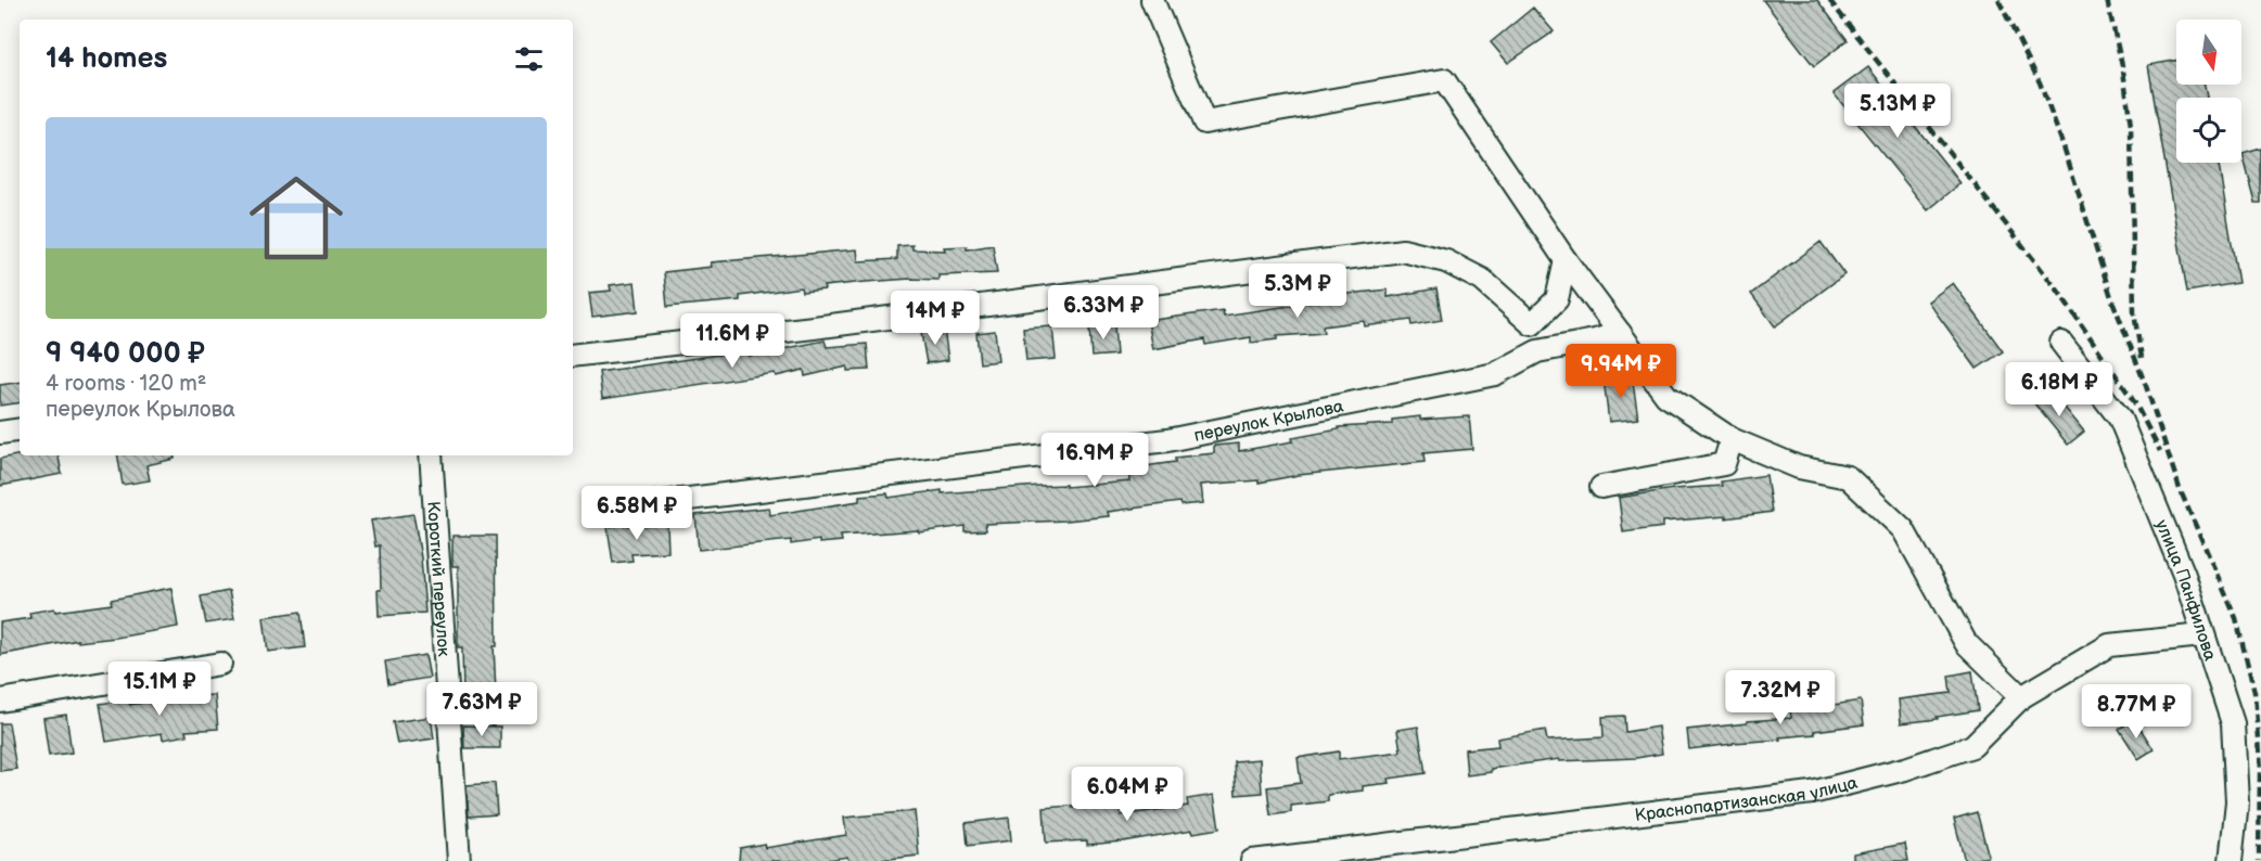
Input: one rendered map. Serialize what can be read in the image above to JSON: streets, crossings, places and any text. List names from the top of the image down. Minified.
{"streets":{"street":["переулок Крылова","Короткий переулок","улица Панфилова","Краснопартизанская улица"]},"crossings":[["улица Панфилова","Краснопартизанская улица"]],"north":"bottom","page":{"heading":"14 homes","price":["5.13M ₽","5.3M ₽","6.33M ₽","14M ₽","11.6M ₽","9.94M ₽","6.18M ₽","16.9M ₽","6.58M ₽","15.1M ₽","7.32M ₽","7.63M ₽","8.77M ₽","6.04M ₽"],"list":[{"name":"9 940 000 ₽","note":"4 rooms · 120 m² · переулок Крылова"}]}}
